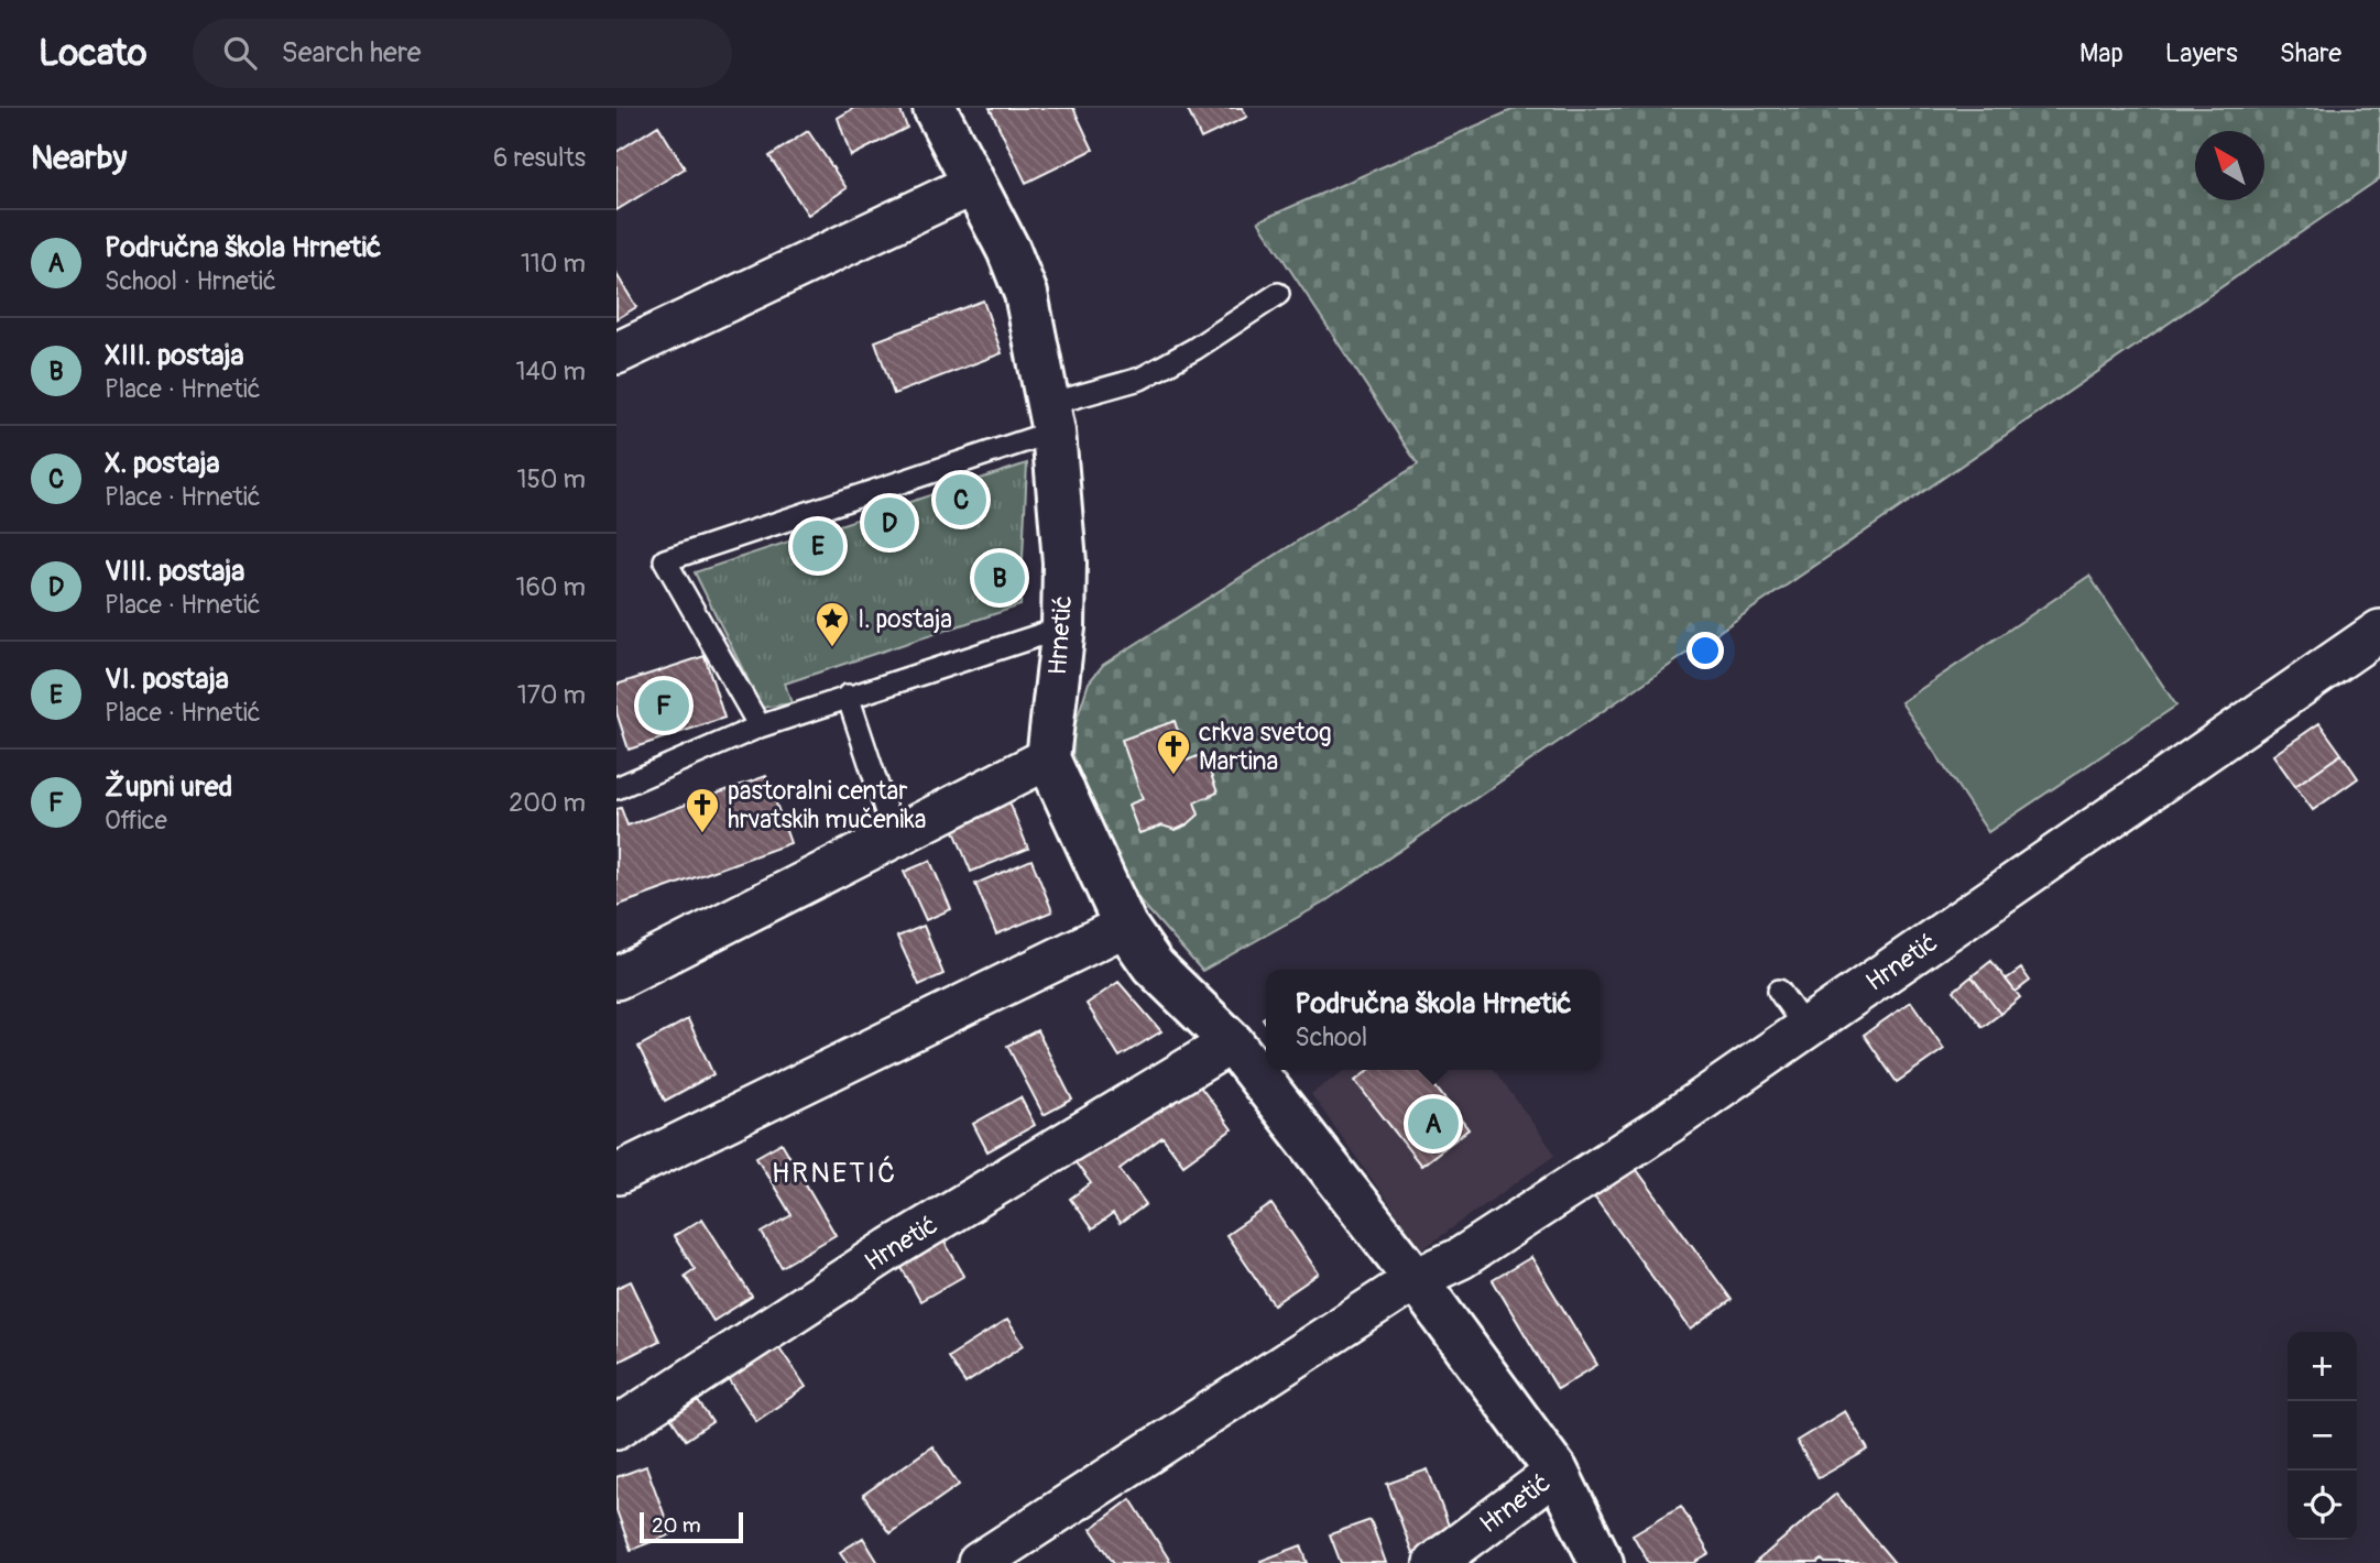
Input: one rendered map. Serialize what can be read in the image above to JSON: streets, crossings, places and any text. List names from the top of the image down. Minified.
{"streets":{"street":["Hrnetić"]},"districts":["HRNETIĆ"],"places":{"place":["I. postaja"],"church":["crkva svetog Martina","pastoralni centar hrvatskih mučenika"]},"scale_bar":"20 m","north":"top left","page":{"header":"Locato","search":"Search here","nav":["Map","Layers","Share"],"heading":["Nearby","6 results"],"list":[{"mark":"A","name":"Područna škola Hrnetić","note":"School · Hrnetić","value":"110 m"},{"mark":"B","name":"XIII. postaja","note":"Place · Hrnetić","value":"140 m"},{"mark":"C","name":"X. postaja","note":"Place · Hrnetić","value":"150 m"},{"mark":"D","name":"VIII. postaja","note":"Place · Hrnetić","value":"160 m"},{"mark":"E","name":"VI. postaja","note":"Place · Hrnetić","value":"170 m"},{"mark":"F","name":"Župni ured","note":"Office","value":"200 m"}],"pins":["C","D","E","B","F","A"],"popup":["Područna škola Hrnetić","School"],"map_buttons":["+","−"],"scale":"20 m"}}
